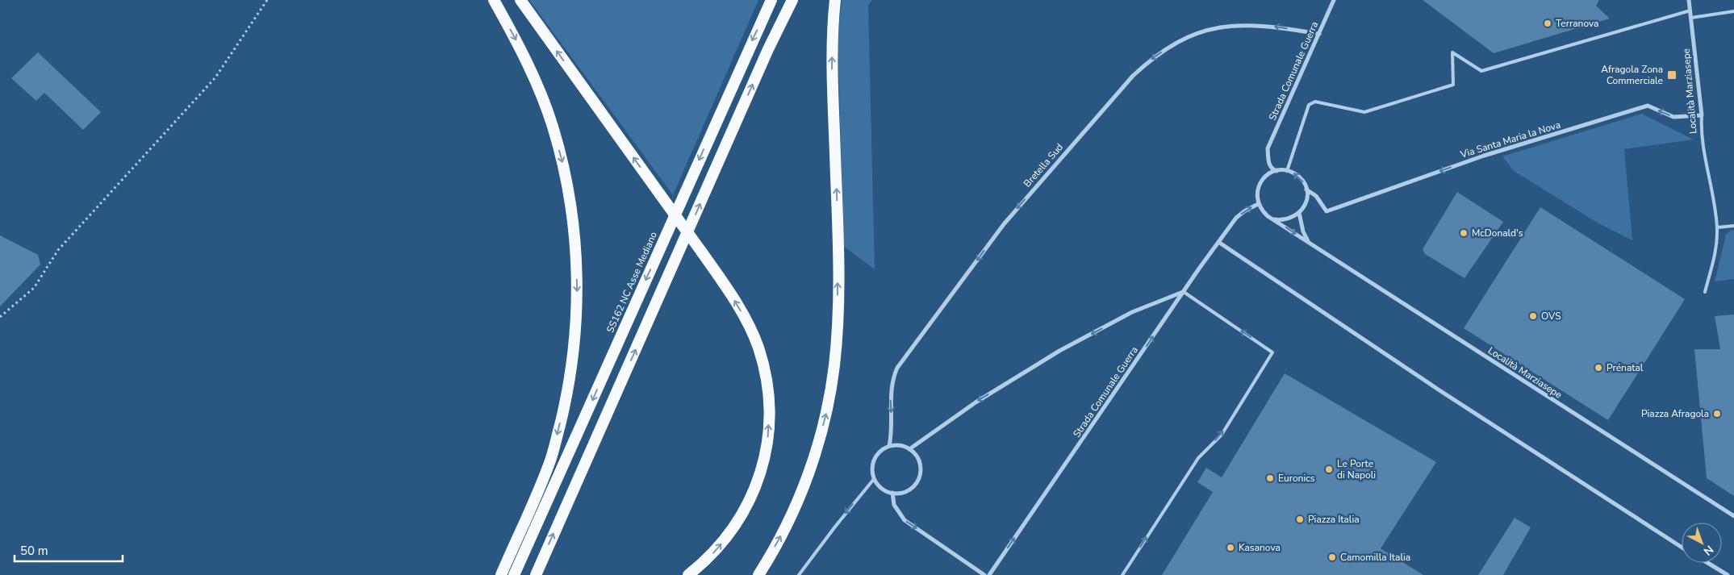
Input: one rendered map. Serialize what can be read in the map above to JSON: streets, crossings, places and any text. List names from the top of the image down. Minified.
{"streets":{"highway":["SS162 NC Asse Mediano"],"street":["Strada Comunale Guerra","Località Marziasepe","Via Santa Maria la Nova","Bretella Sud"]},"crossings":[["Strada Comunale Guerra","Località Marziasepe"],["Strada Comunale Guerra","Via Santa Maria la Nova"],["Strada Comunale Guerra","Bretella Sud"],["Località Marziasepe","Via Santa Maria la Nova"]],"one_way":["Strada Comunale Guerra","Via Santa Maria la Nova","Bretella Sud"],"places":{"other":["Terranova","McDonald's","OVS","Prénatal","Piazza Afragola","Le Porte di Napoli","Euronics","Piazza Italia","Kasanova","Camomilla Italia"],"transit":["Afragola Zona Commerciale"]},"scale_bar":"50 m","north":"bottom right"}
